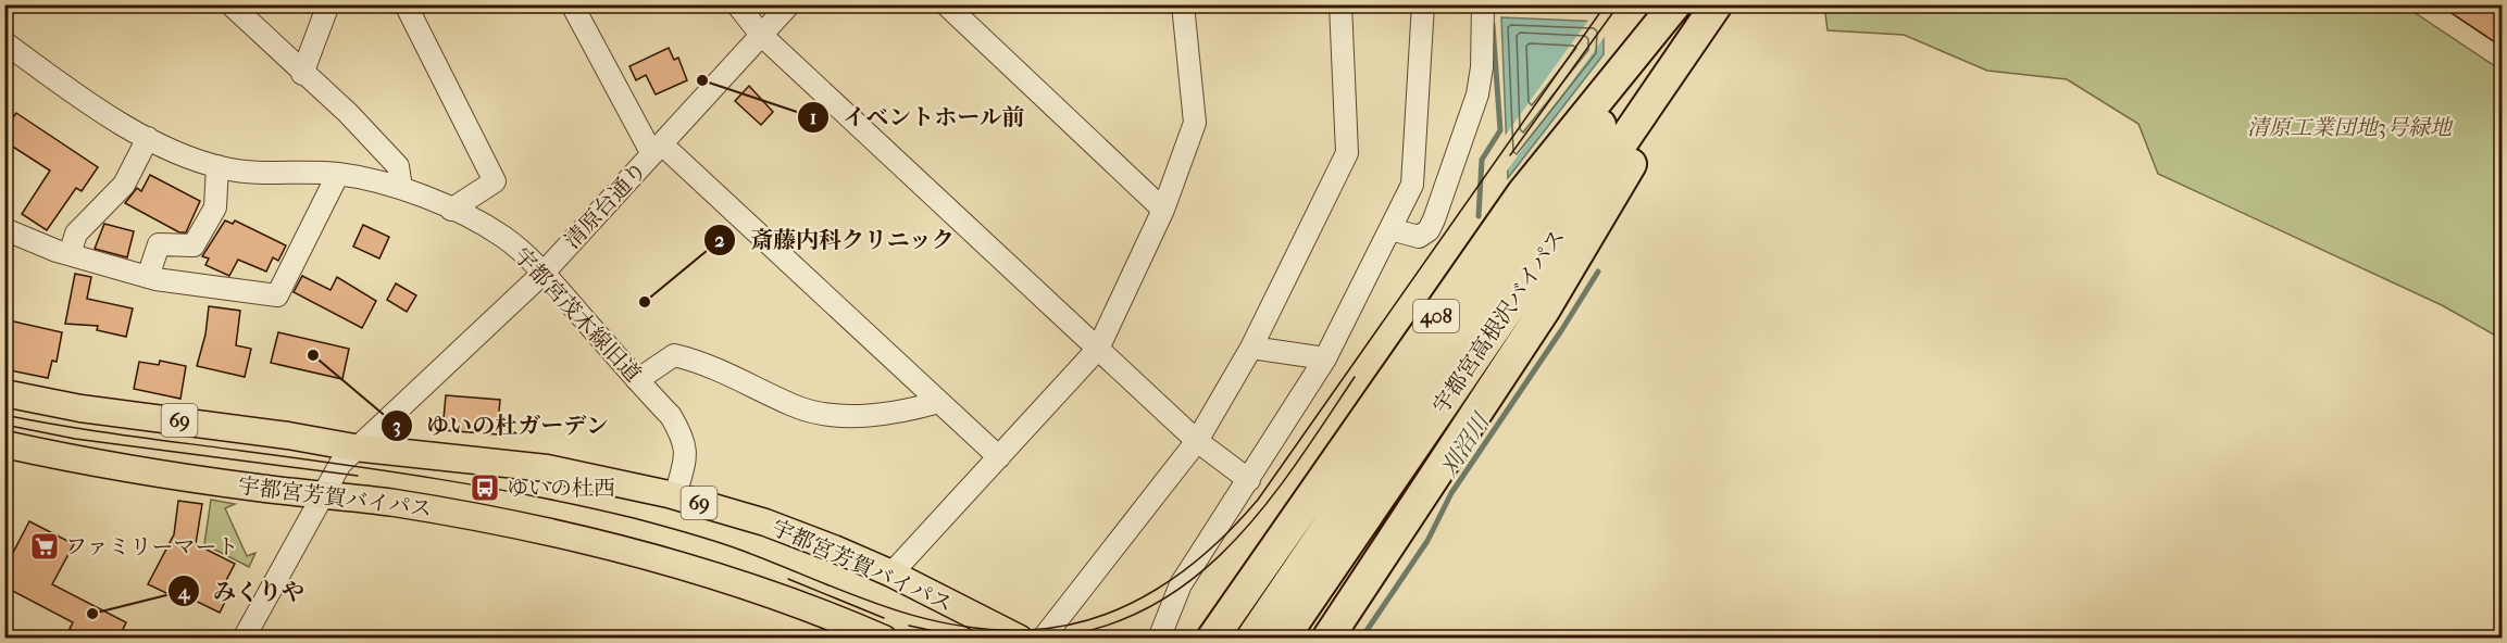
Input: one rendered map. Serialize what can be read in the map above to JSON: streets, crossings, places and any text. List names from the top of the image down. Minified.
{"streets":{"highway":["408","宇都宮高根沢バイパス"],"main road":["69","宇都宮芳賀バイパス"],"street":["清原台通り","宇都宮茂木線旧道"]},"crossings":[["清原台通り","宇都宮茂木線旧道"],["清原台通り","宇都宮芳賀バイパス"],["宇都宮茂木線旧道","宇都宮芳賀バイパス"]],"water":["刈沼川"],"parks":["清原工業団地3号緑地"],"places":{"other":["イベントホール前","斎藤内科クリニック","ゆいの杜ガーデン","みくりや"],"bus stop":["ゆいの杜西"],"supermarket":["ファミリーマート"]}}
